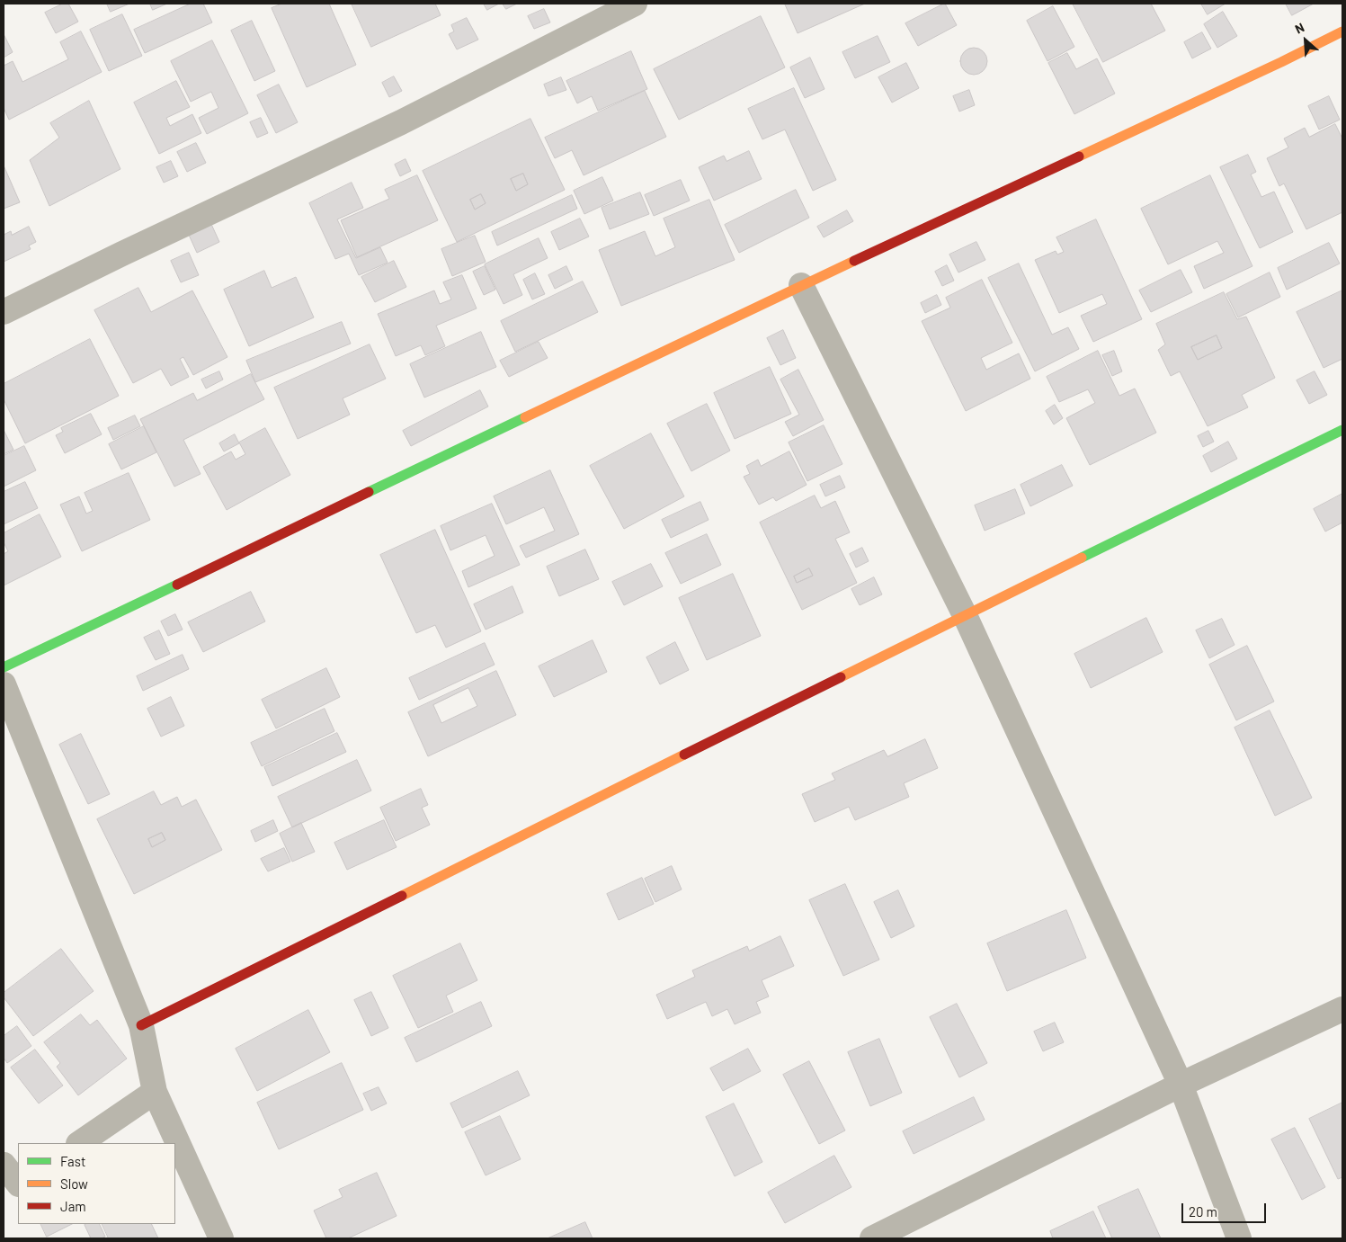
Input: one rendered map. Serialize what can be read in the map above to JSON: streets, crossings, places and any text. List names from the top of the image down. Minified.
{"legend":["Fast","Slow","Jam"],"scale_bar":"20 m","north":"top left"}
